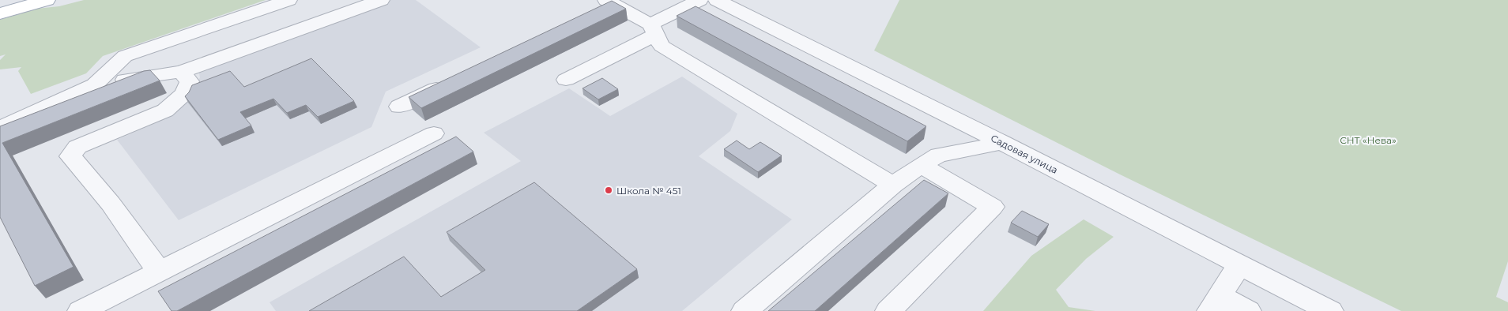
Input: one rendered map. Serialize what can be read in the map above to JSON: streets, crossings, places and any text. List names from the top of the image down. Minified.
{"streets":{"street":["Садовая улица"]},"parks":["СНТ «Нева»"],"places":["Школа № 451"]}
